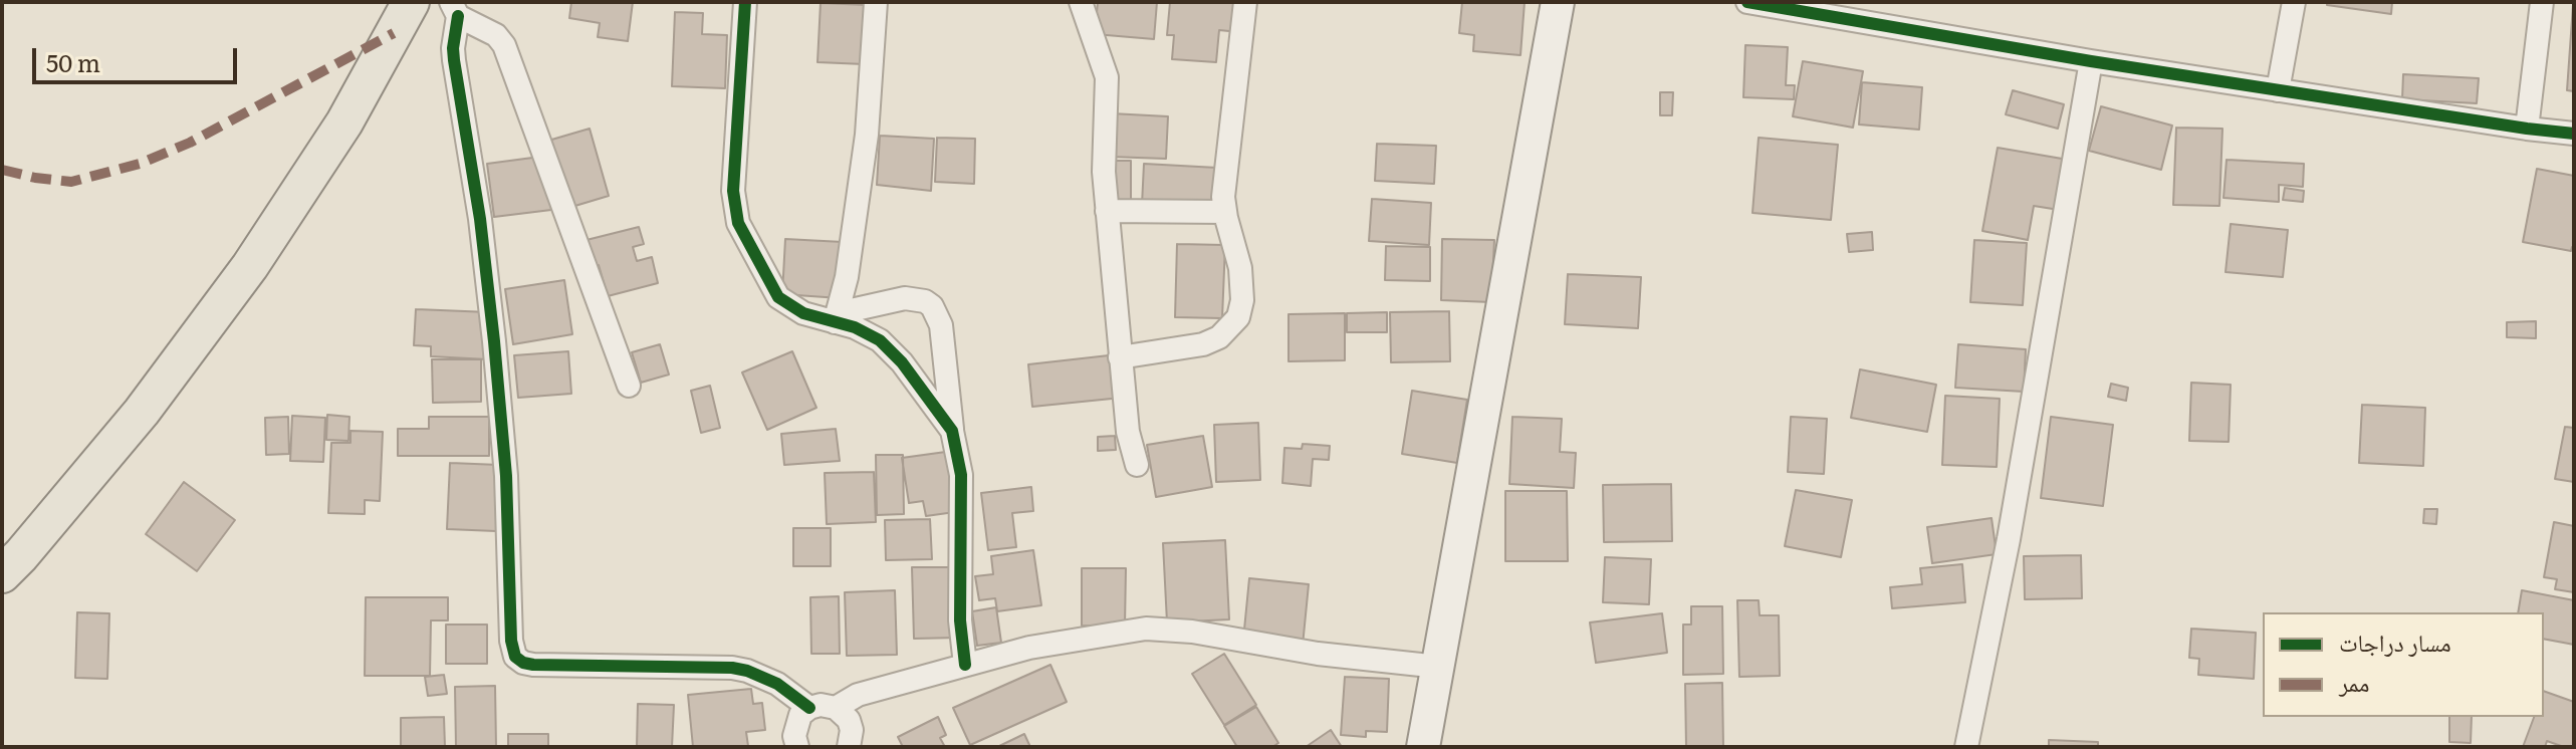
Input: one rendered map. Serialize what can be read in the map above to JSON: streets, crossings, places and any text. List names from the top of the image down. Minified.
{"legend":["مسار دراجات","ممر"],"scale_bar":"50 m"}
